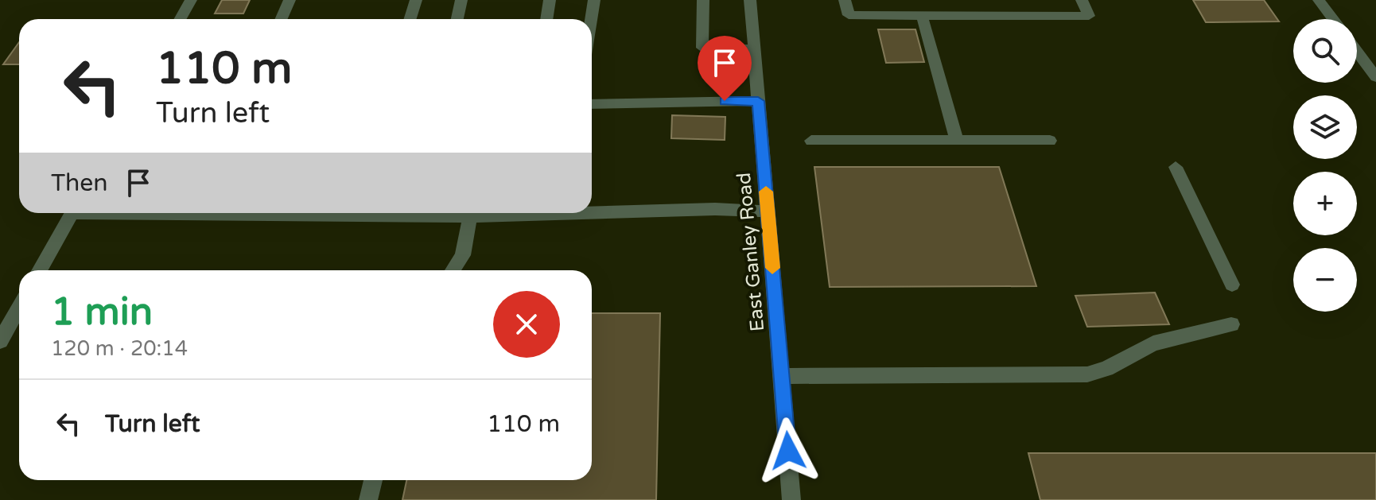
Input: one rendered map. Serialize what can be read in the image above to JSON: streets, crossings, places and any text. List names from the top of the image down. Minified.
{"streets":{"street":["East Ganley Road"]},"page":{"map_buttons":["+","−"],"turn":["110 m","Turn left"],"then":"Then","heading":["1 min","120 m · 20:14"],"list":[{"name":"Turn left","value":"110 m"}]}}
